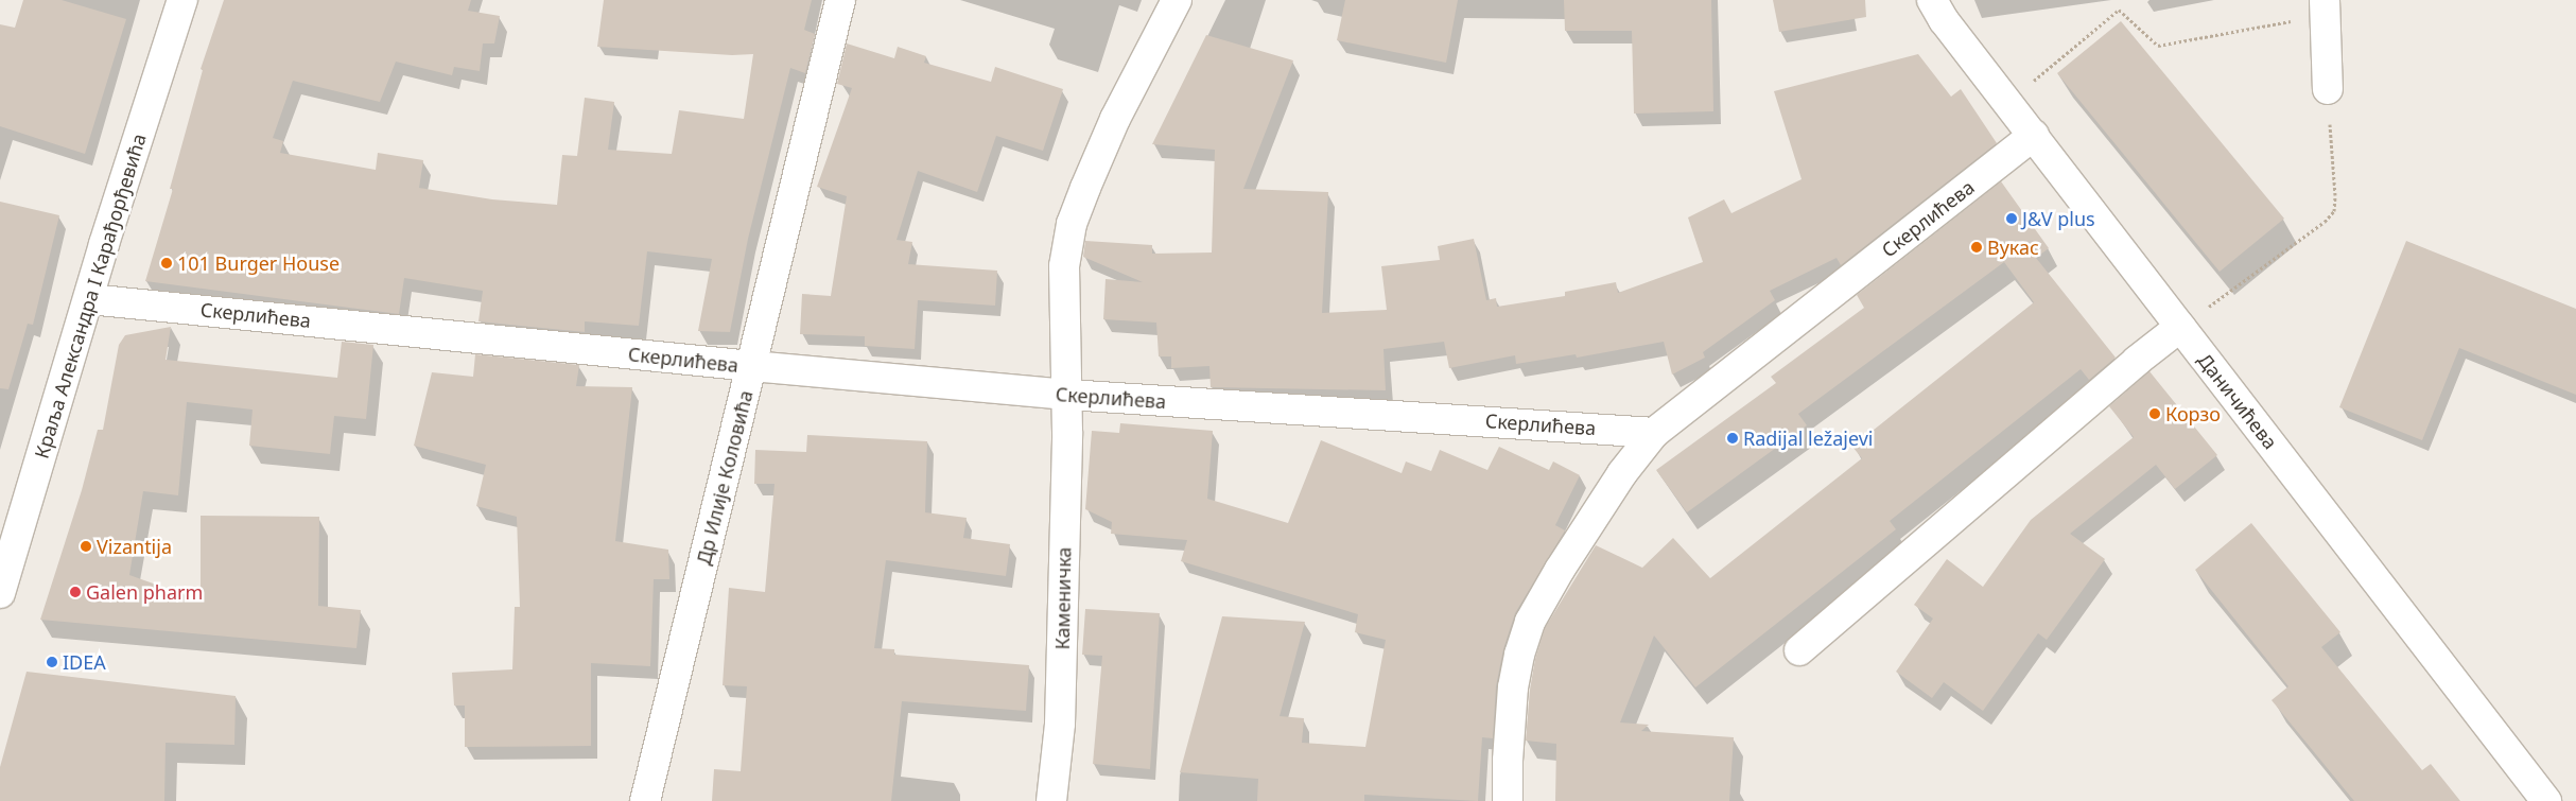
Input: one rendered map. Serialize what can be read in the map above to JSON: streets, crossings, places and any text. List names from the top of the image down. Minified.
{"streets":{"street":["Скерлићева","Краља Александра I Карађорђевића","Даничићева","Др Илије Коловића","Каменичка"]},"crossings":[["Скерлићева","Краља Александра I Карађорђевића"],["Скерлићева","Даничићева"],["Скерлићева","Др Илије Коловића"],["Скерлићева","Каменичка"]],"places":["J&V plus","Вукас","101 Burger House","Корзо","Radijal ležajevi","Vizantija","Galen pharm","IDEA"]}
